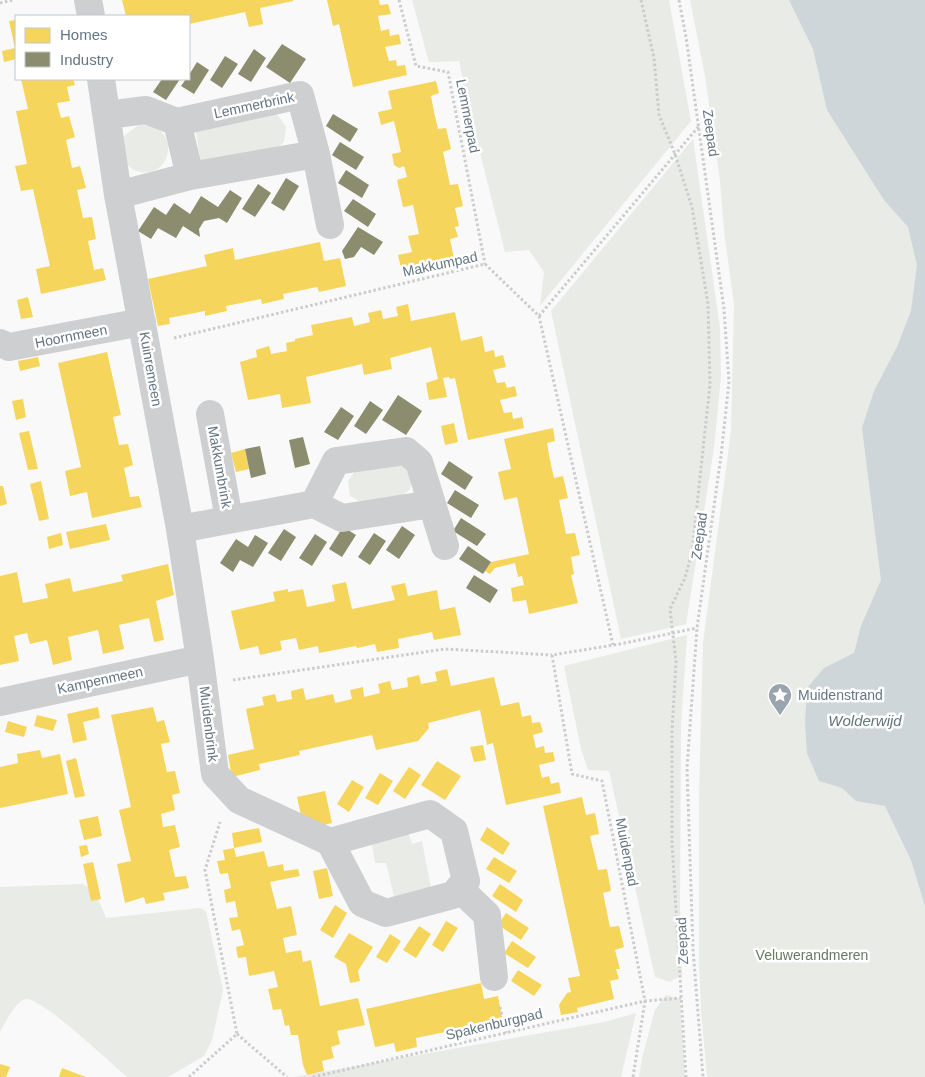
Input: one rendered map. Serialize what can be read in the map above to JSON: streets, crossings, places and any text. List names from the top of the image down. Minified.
{"streets":{"street":["Lemmerbrink","Hoornmeen","Kuinremeen","Makkumbrink","Kampenmeen","Muidenbrink"],"path":["Lemmerpad","Zeepad","Makkumpad","Muidenpad","Spakenburgpad"]},"crossings":[["Lemmerpad","Makkumpad"],["Makkumpad","Hoornmeen"],["Makkumpad","Kuinremeen"],["Hoornmeen","Kuinremeen"],["Kuinremeen","Makkumbrink"],["Kuinremeen","Kampenmeen"],["Kuinremeen","Muidenbrink"],["Kampenmeen","Muidenbrink"],["Muidenpad","Spakenburgpad"]],"water":["Wolderwijd"],"parks":["Veluwerandmeren"],"places":{"place":["Muidenstrand"]},"legend":["Homes","Industry"]}
